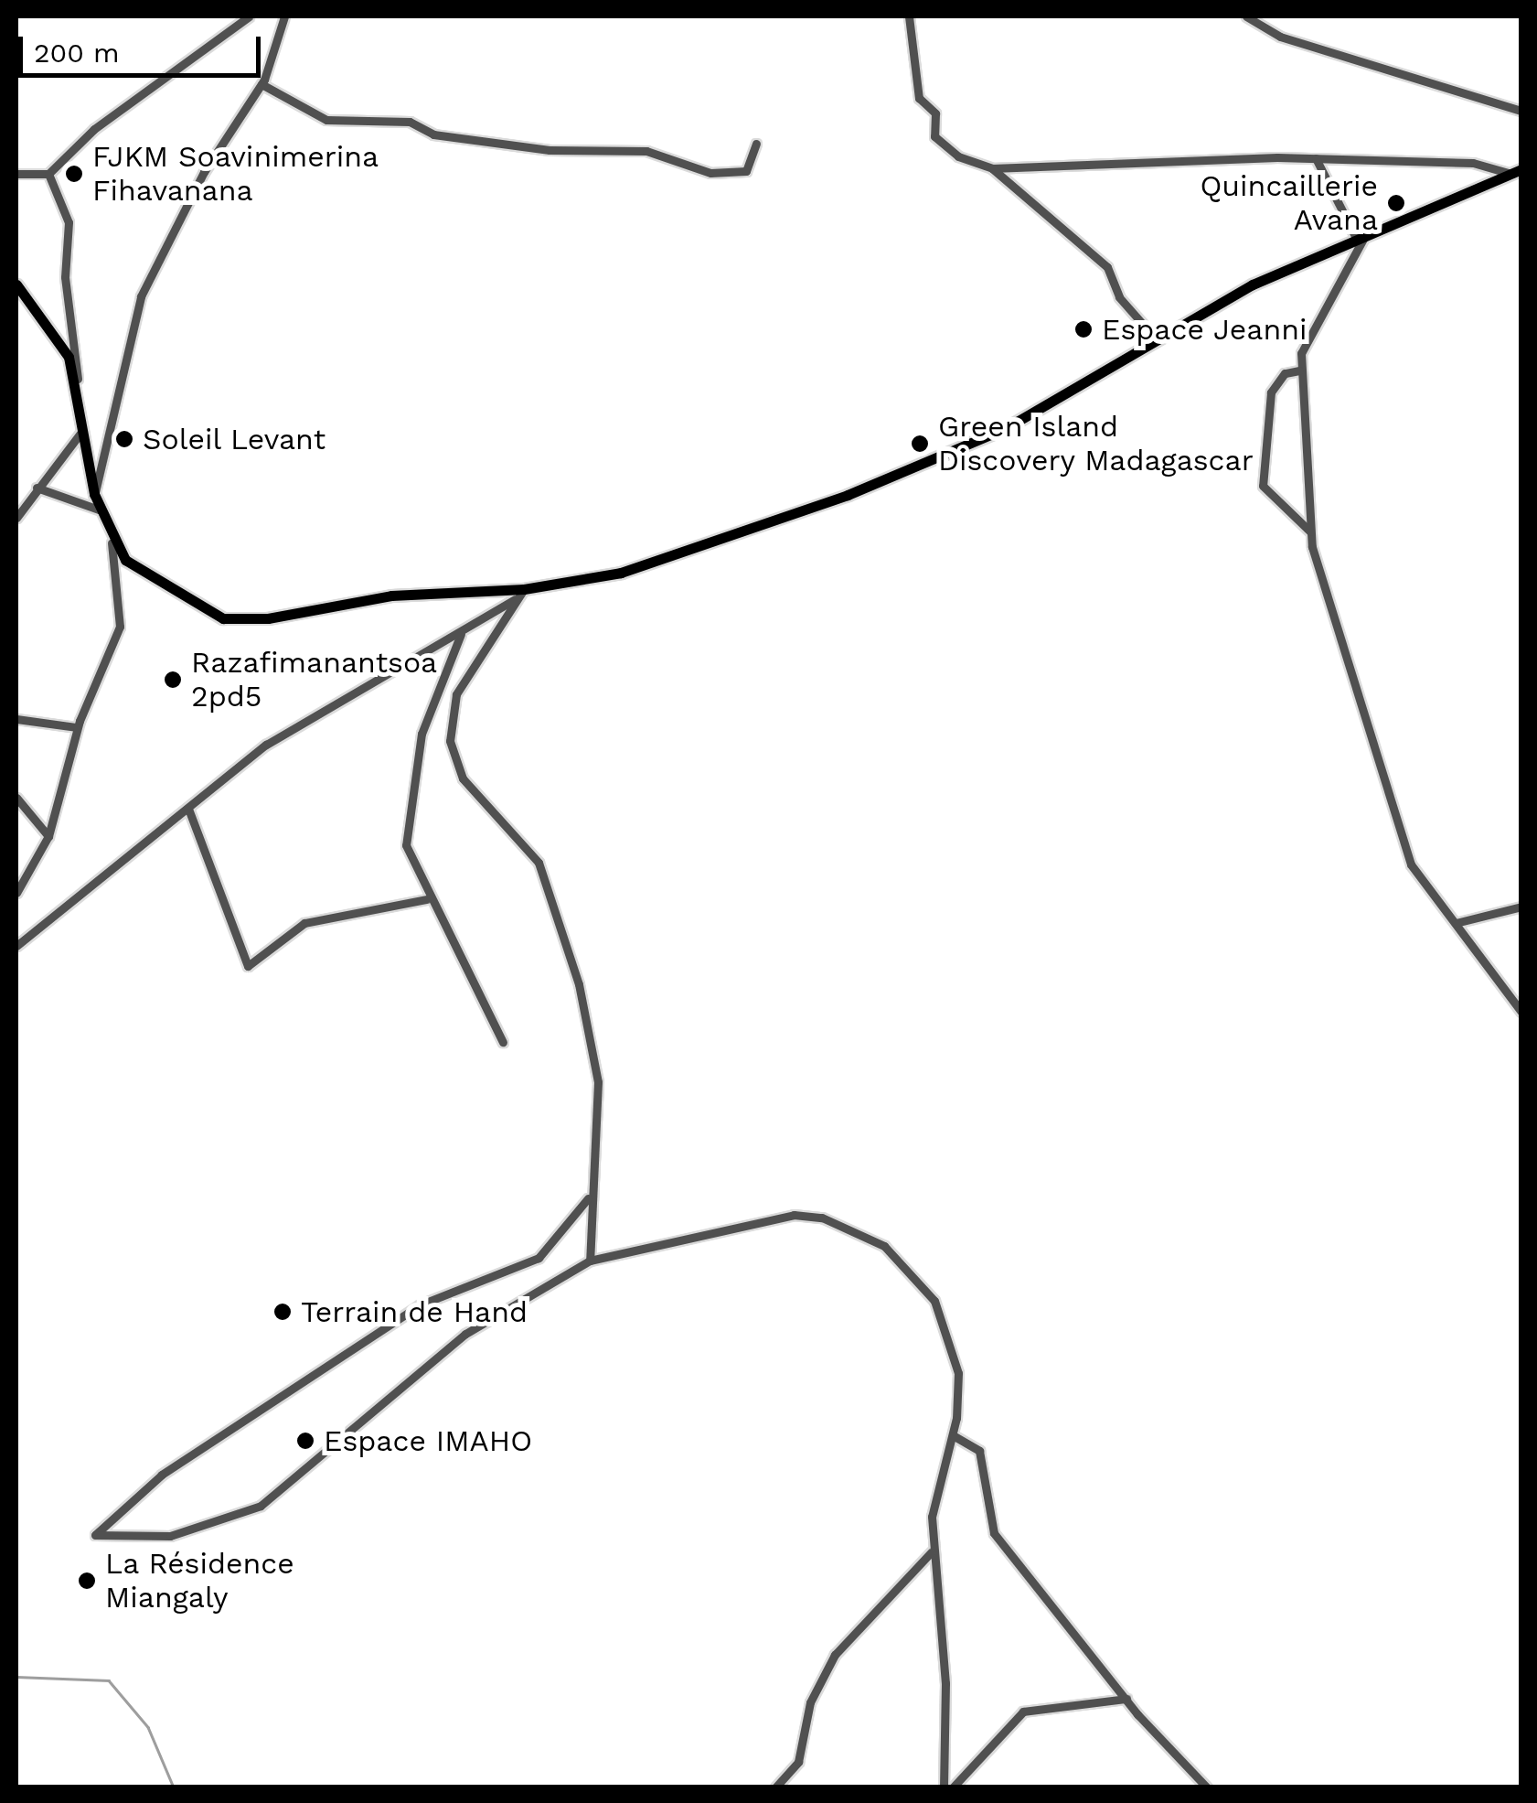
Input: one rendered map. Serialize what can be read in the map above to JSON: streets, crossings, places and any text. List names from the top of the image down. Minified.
{"places":["FJKM Soavinimerina Fihavanana","Quincaillerie Avana","Espace Jeanni","Soleil Levant","Green Island Discovery Madagascar","Razafimanantsoa 2pd5","Terrain de Hand","Espace IMAHO","La Résidence Miangaly"],"scale_bar":"200 m"}
